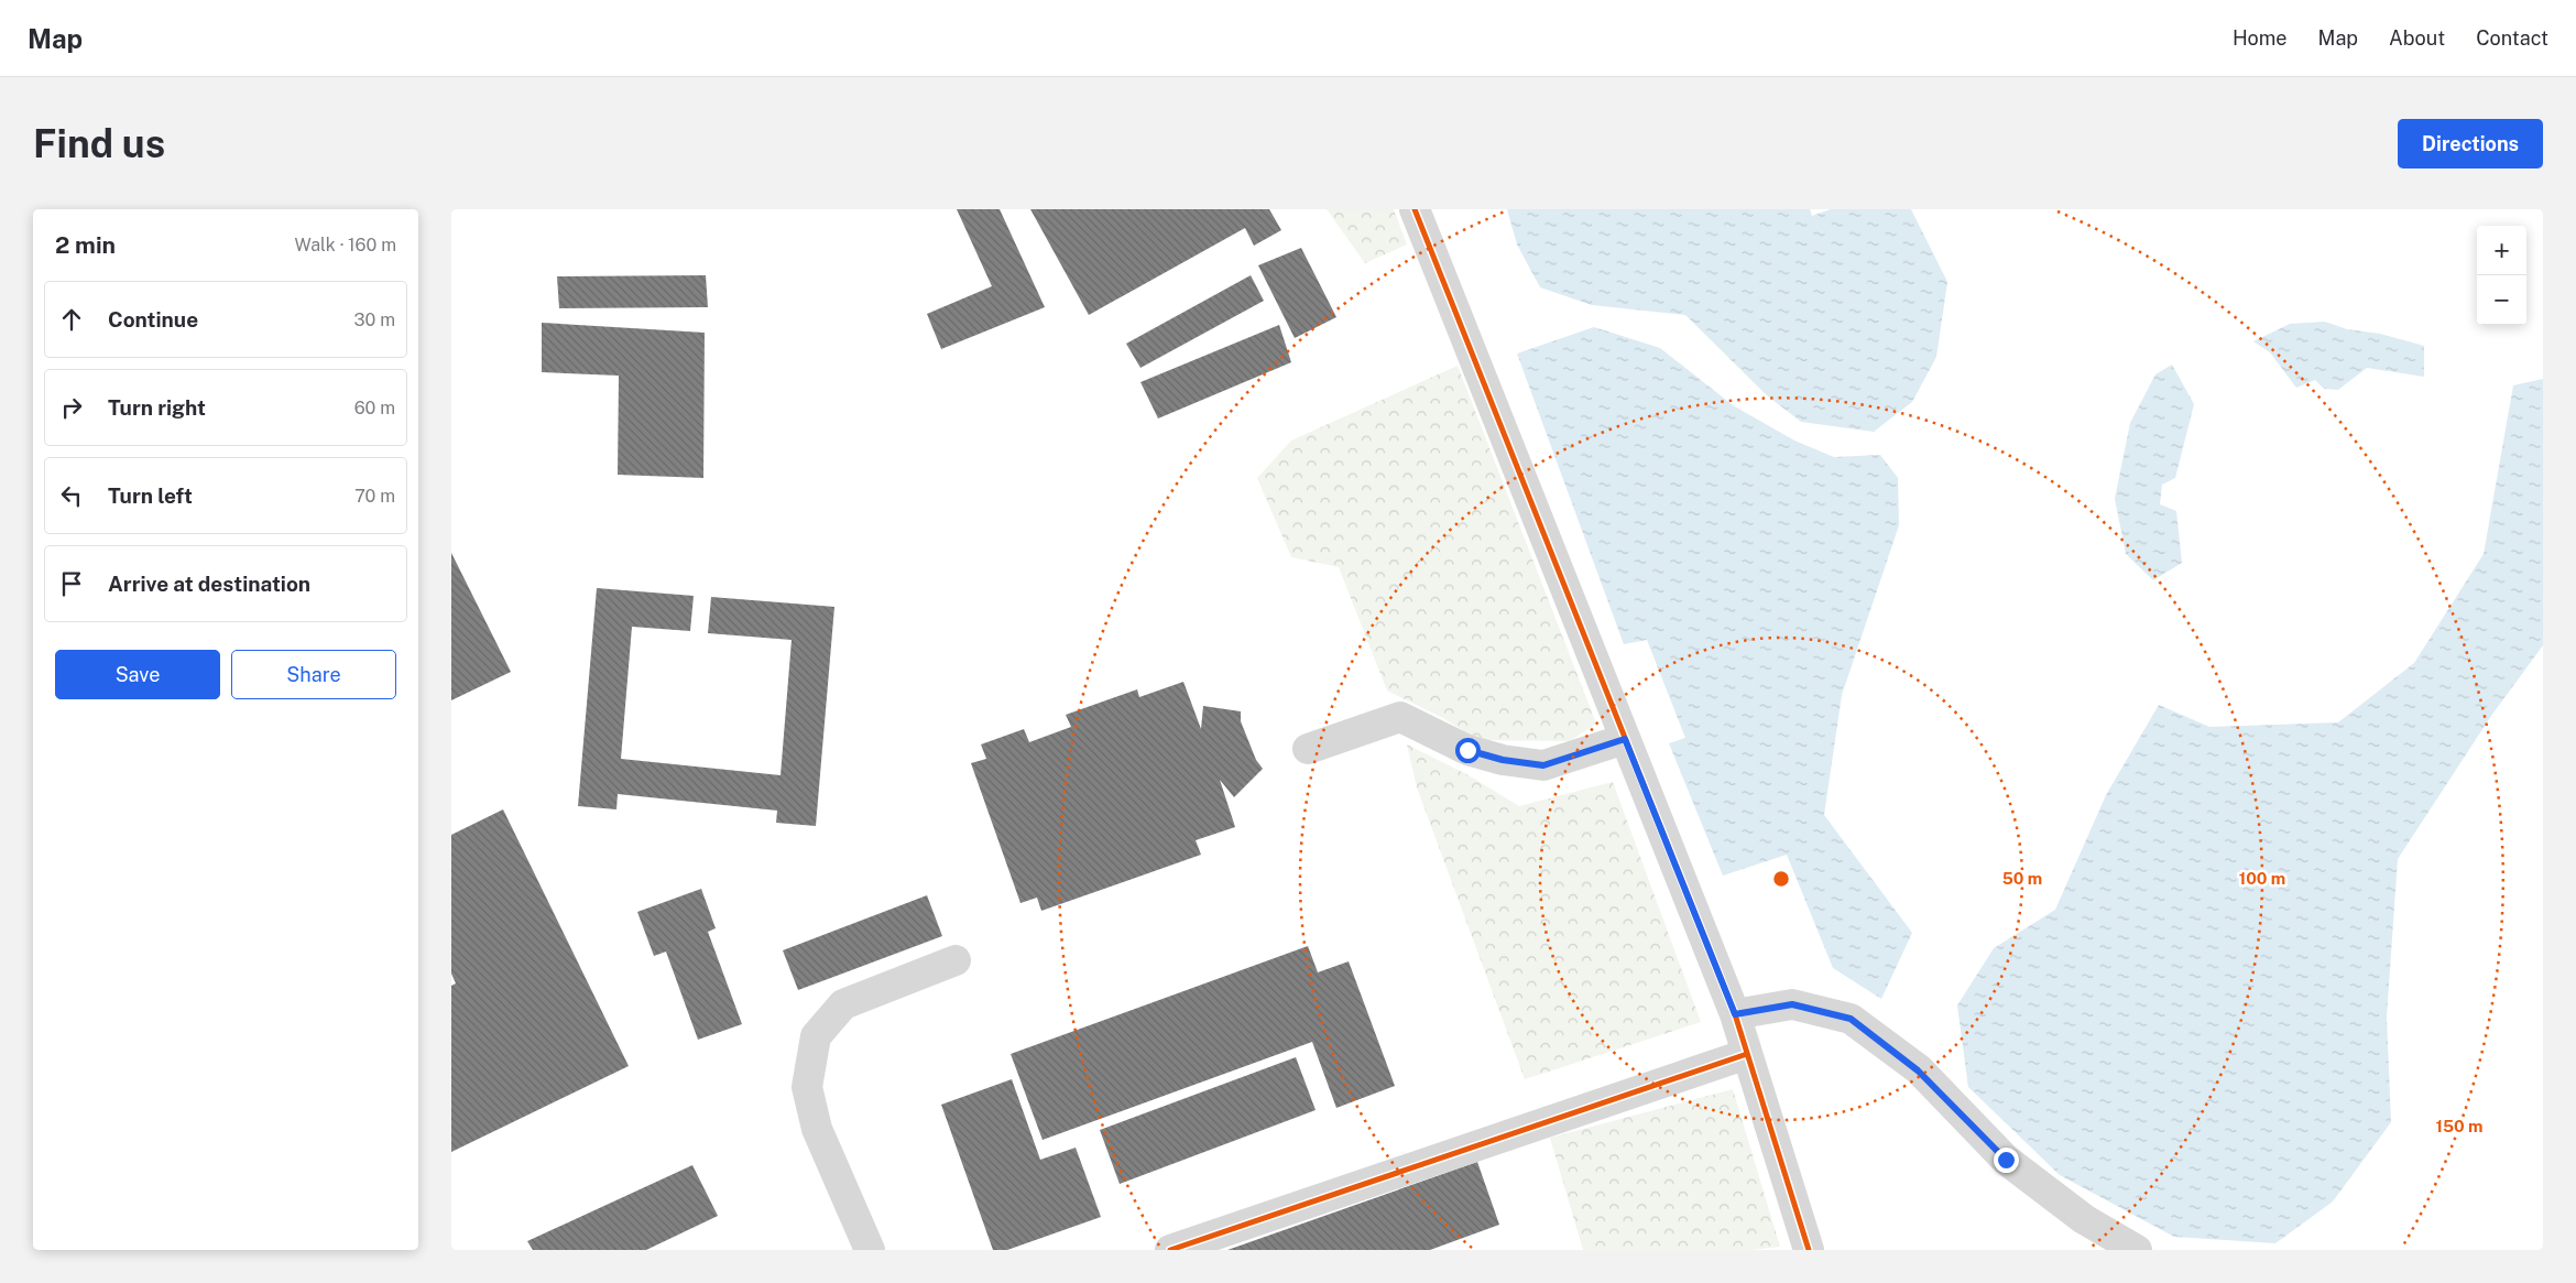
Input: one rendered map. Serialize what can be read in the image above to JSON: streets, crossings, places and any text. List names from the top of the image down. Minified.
{"page":{"header":"Map","nav":["Home","Map","About","Contact"],"buttons":["Directions",["Save","Share"]],"title":"Find us","heading":["2 min","Walk · 160 m"],"map_buttons":["+","−"],"list":[["Continue","30 m"],["Turn right","60 m"],["Turn left","70 m"],"Arrive at destination"]},"rings":["50 m","100 m","150 m"]}
